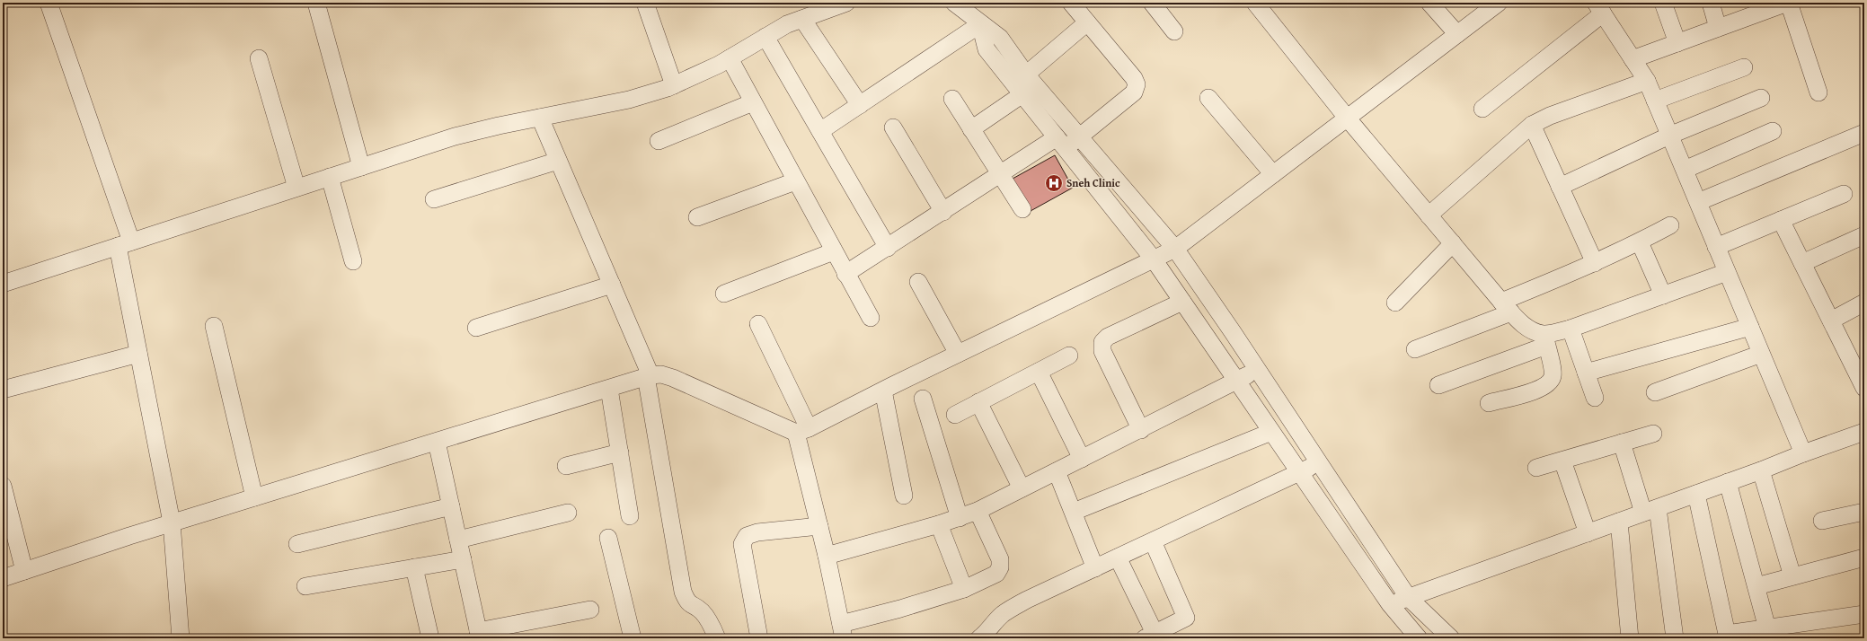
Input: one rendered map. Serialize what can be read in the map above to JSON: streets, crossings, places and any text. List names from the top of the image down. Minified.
{"places":{"hospital":["Sneh Clinic"]}}
